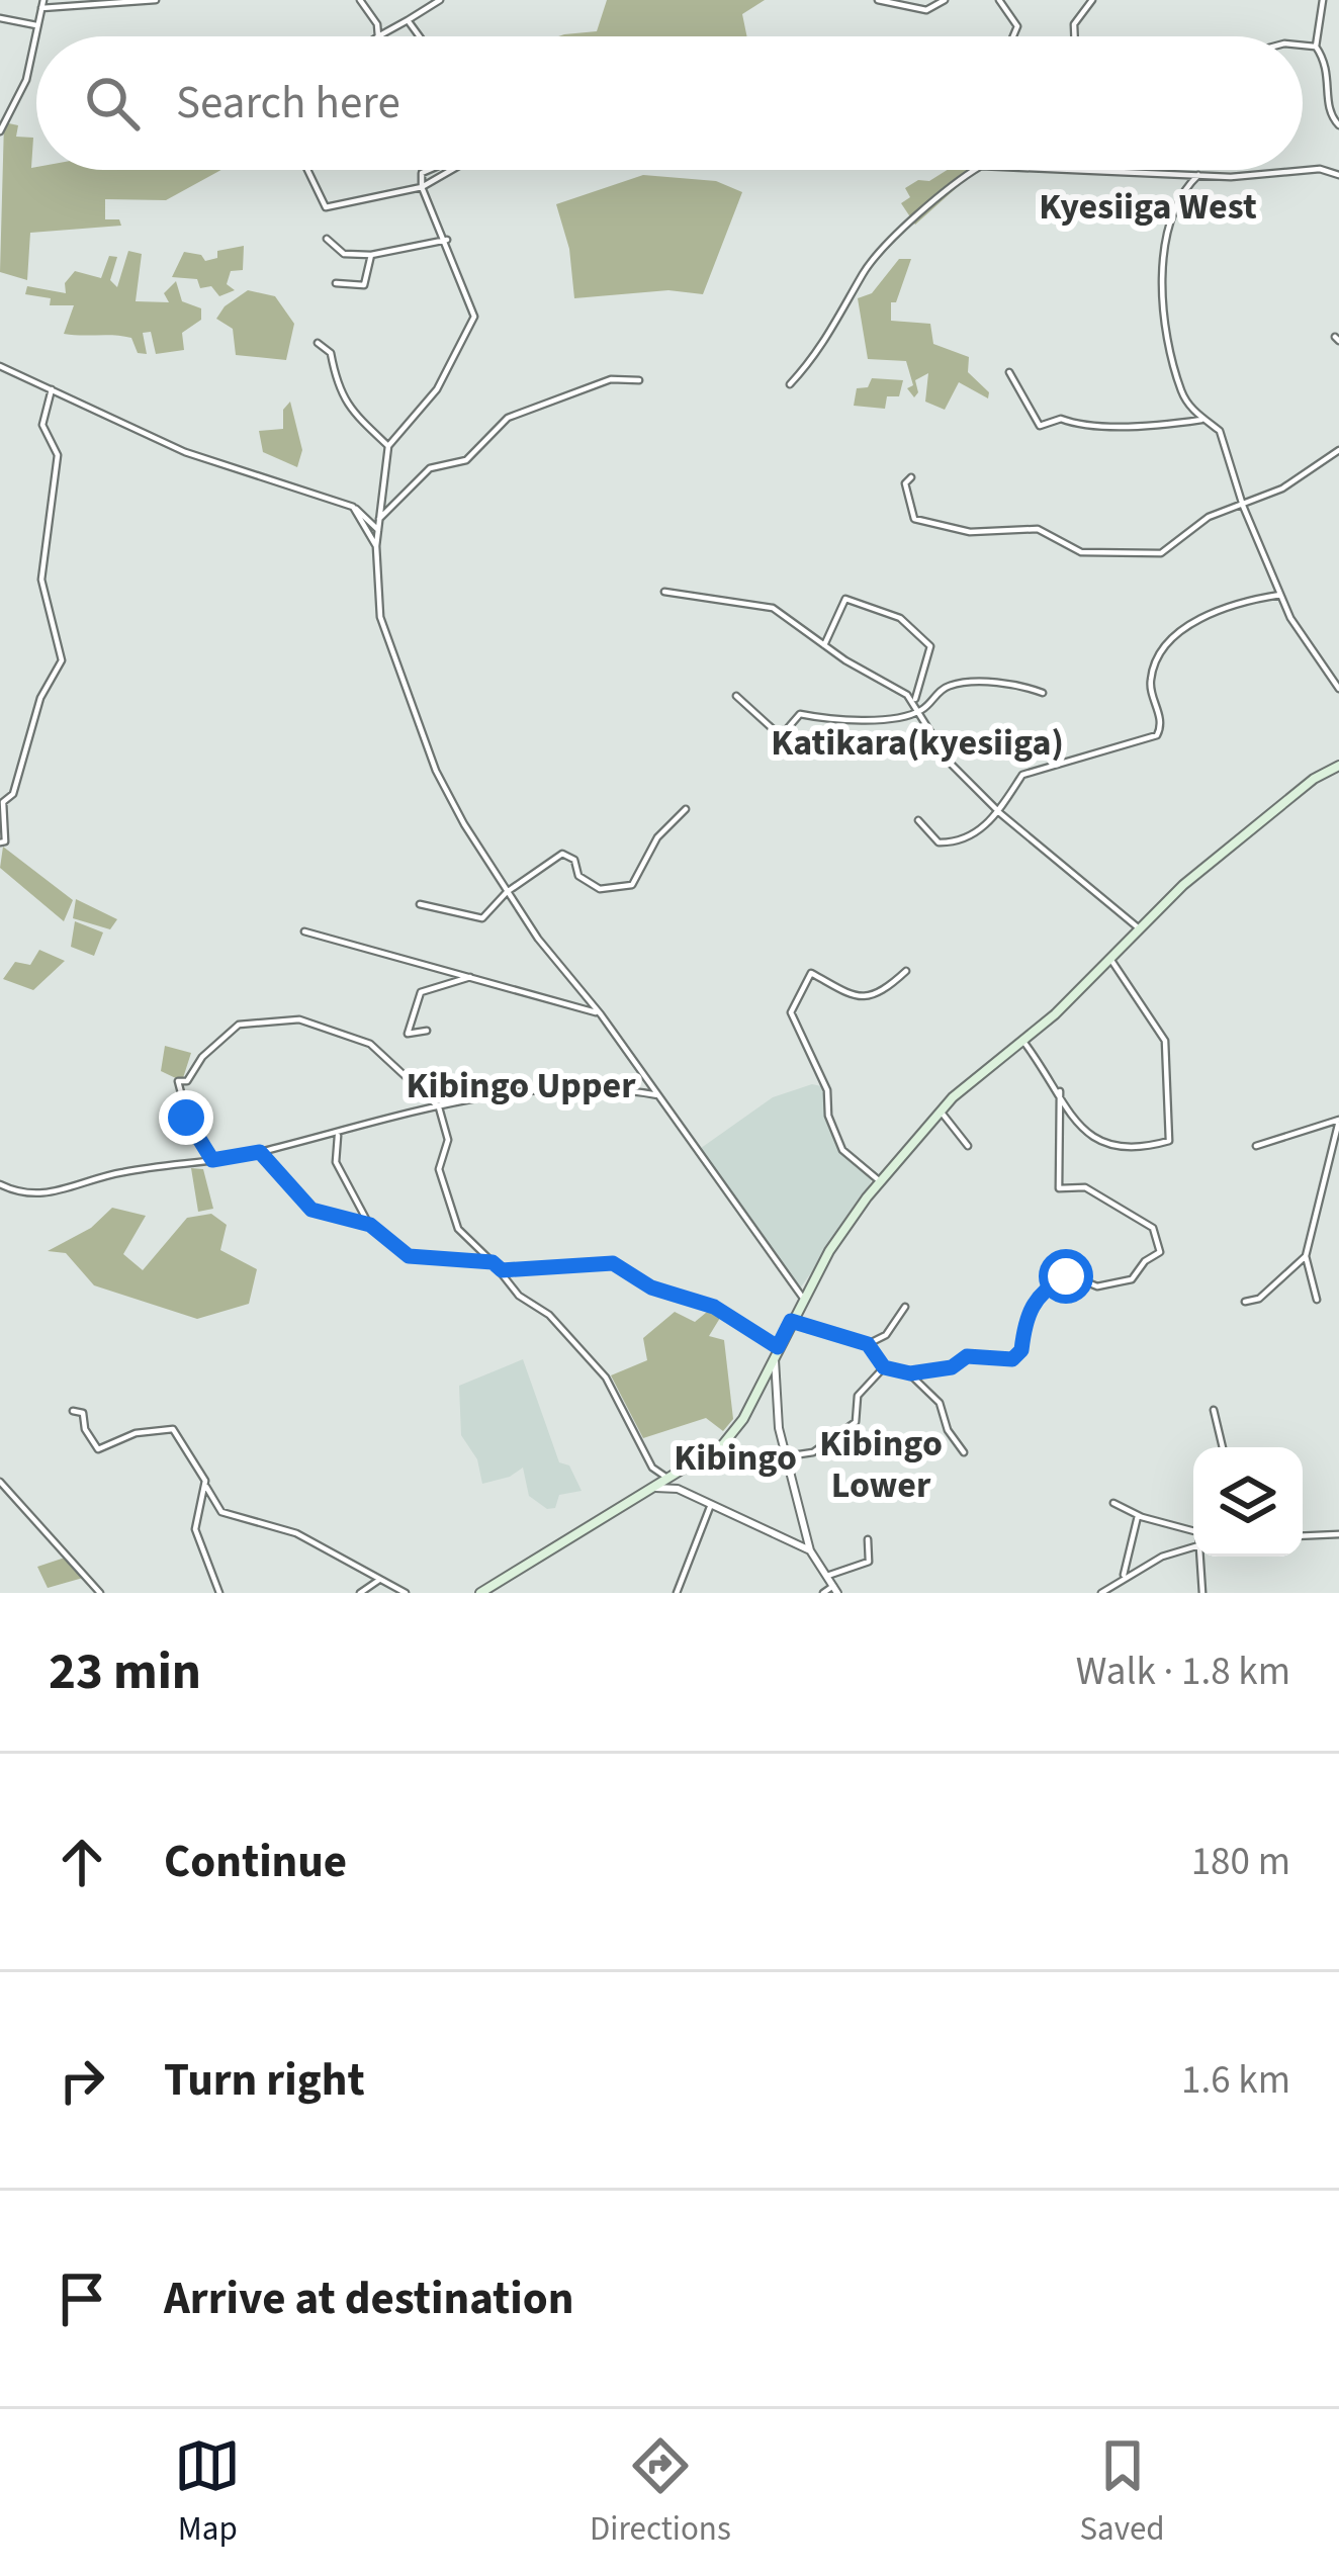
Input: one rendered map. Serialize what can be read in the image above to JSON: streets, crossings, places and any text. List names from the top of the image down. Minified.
{"districts":["Kyesiiga West","Katikara(kyesiiga)","Kibingo Upper","Kibingo Lower","Kibingo"],"page":{"search":"Search here","heading":["23 min","Walk · 1.8 km"],"list":[["Continue","180 m"],["Turn right","1.6 km"],"Arrive at destination"],"nav":["Map","Directions","Saved"]}}
